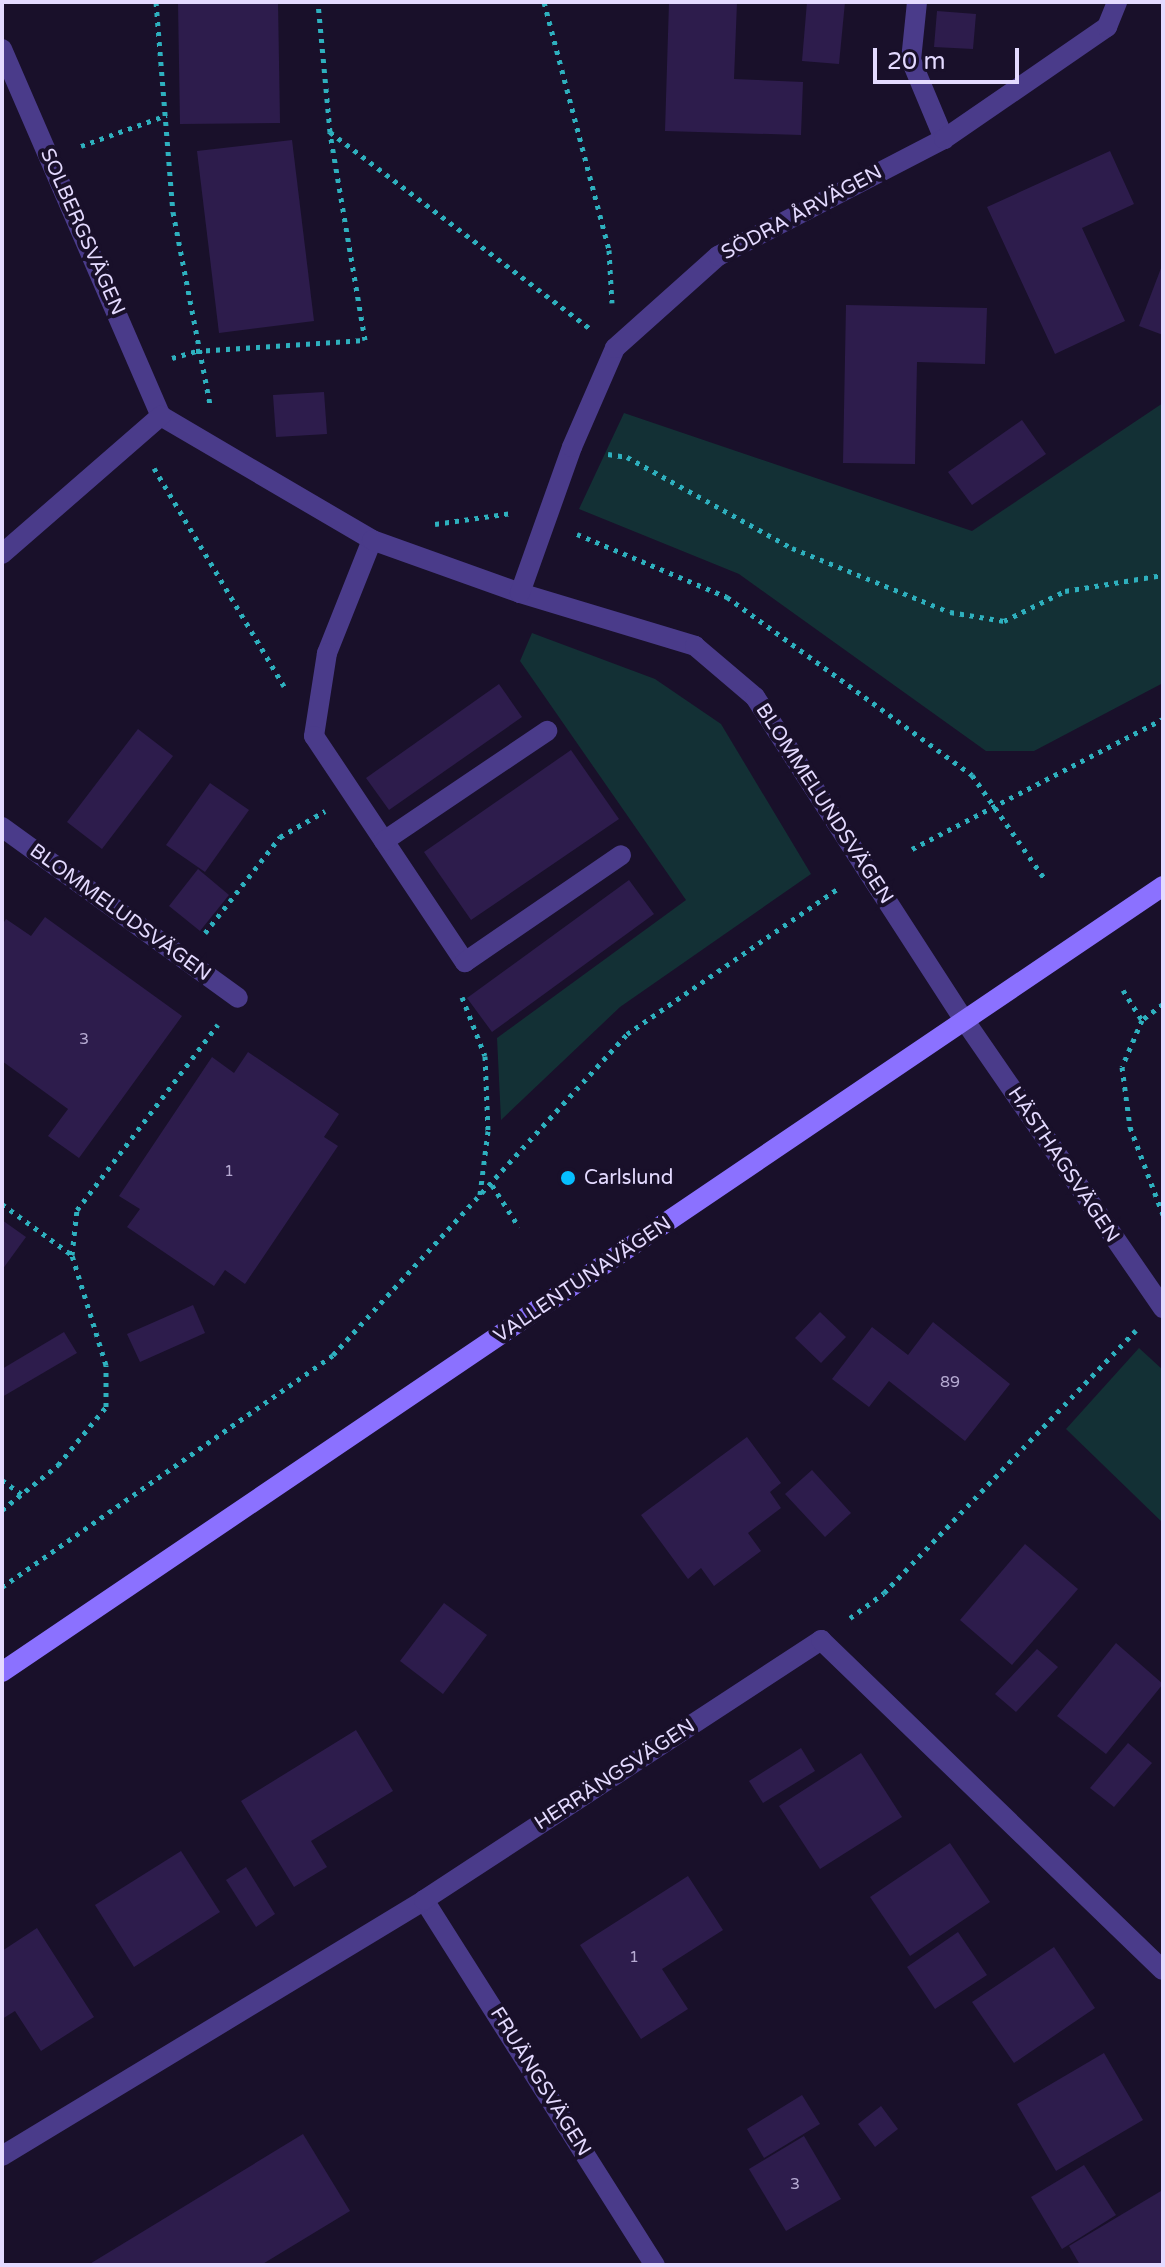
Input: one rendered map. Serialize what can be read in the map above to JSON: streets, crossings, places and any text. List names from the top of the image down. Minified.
{"streets":{"main road":["VALLENTUNAVÄGEN"],"street":["SÖDRA ÅRVÄGEN","SOLBERGSVÄGEN","BLOMMELUNDSVÄGEN","BLOMMELUDSVÄGEN","HÄSTHAGSVÄGEN","HERRÄNGSVÄGEN","FRUÄNGSVÄGEN"]},"crossings":[["SÖDRA ÅRVÄGEN","BLOMMELUNDSVÄGEN"],["SOLBERGSVÄGEN","BLOMMELUNDSVÄGEN"],["BLOMMELUNDSVÄGEN","HÄSTHAGSVÄGEN"],["BLOMMELUNDSVÄGEN","VALLENTUNAVÄGEN"],["HÄSTHAGSVÄGEN","VALLENTUNAVÄGEN"],["HERRÄNGSVÄGEN","FRUÄNGSVÄGEN"]],"places":["Carlslund"],"house_numbers":["3","1","89","1","3"],"scale_bar":"20 m"}
